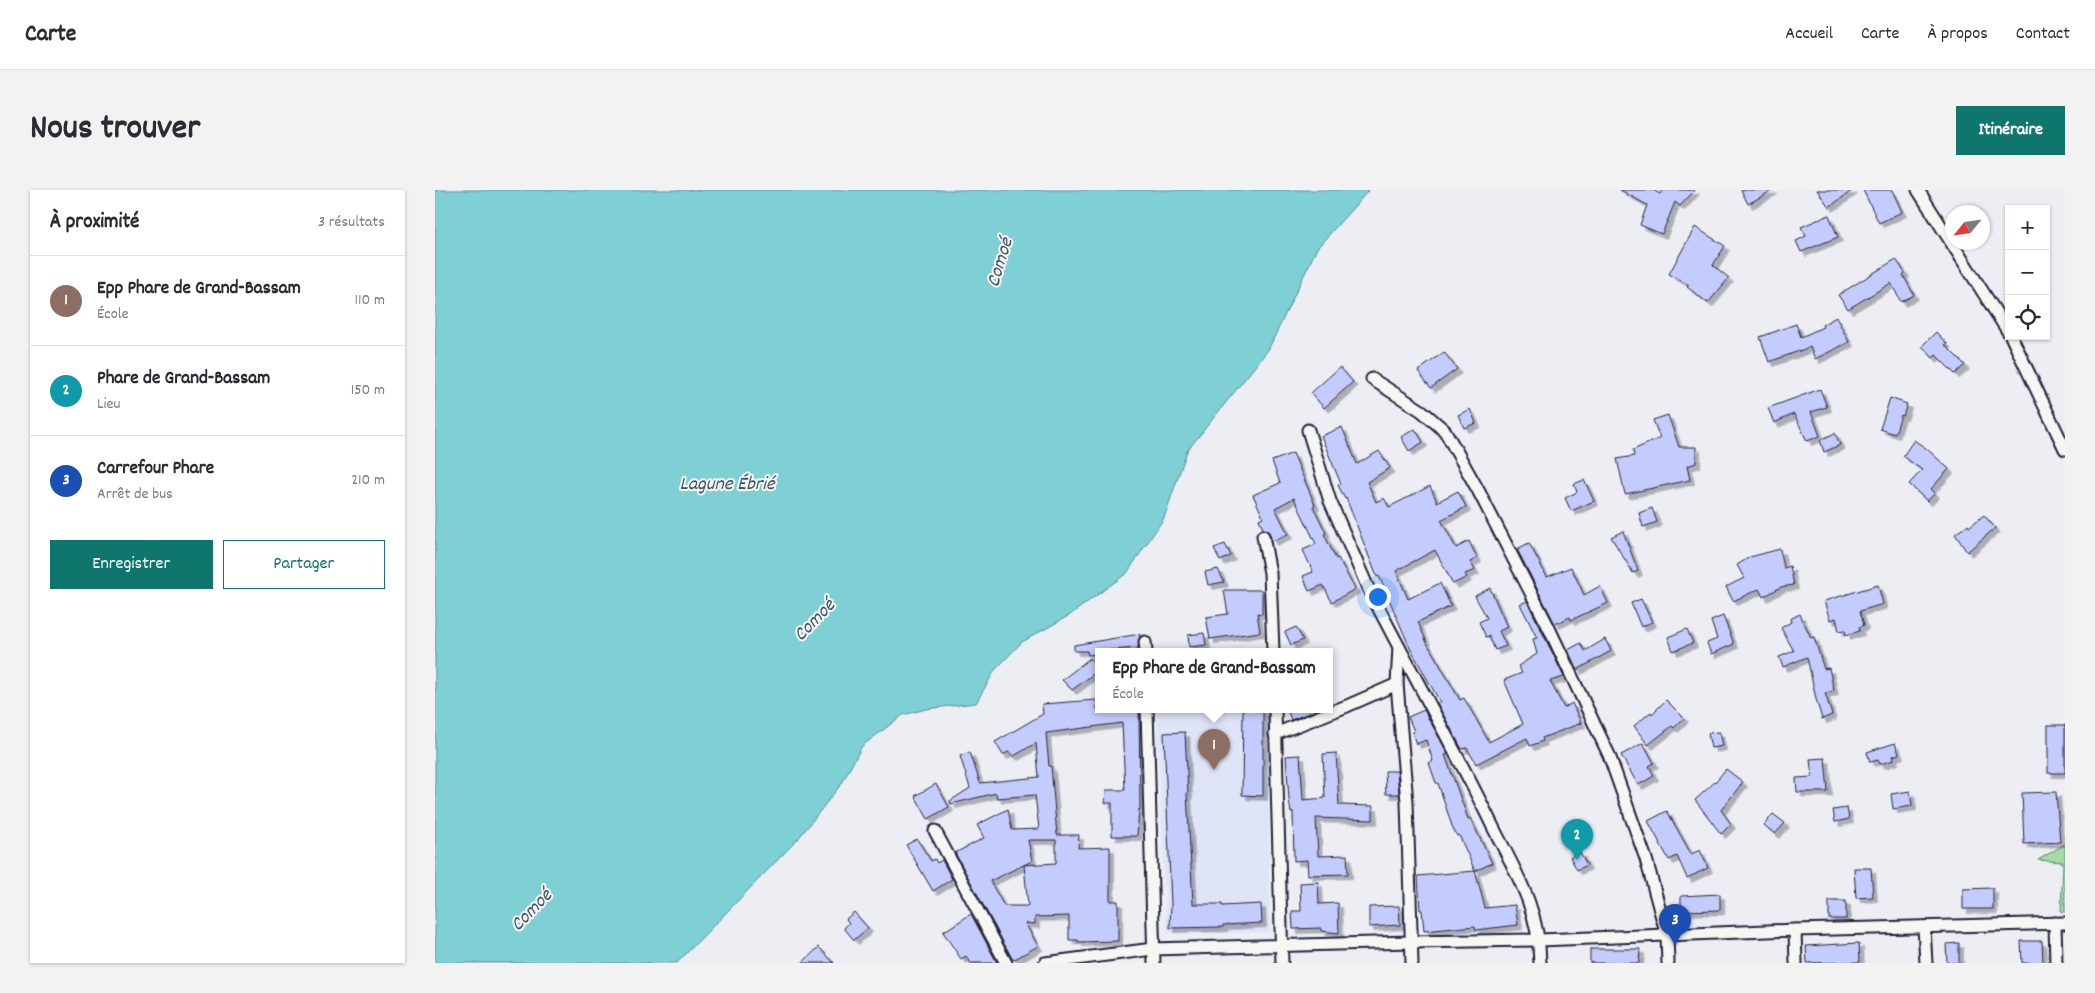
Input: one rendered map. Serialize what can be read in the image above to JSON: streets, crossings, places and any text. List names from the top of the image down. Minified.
{"water":["Comoé","Lagune Ébrié"],"north":"bottom left","page":{"header":"Carte","nav":["Accueil","Carte","À propos","Contact"],"title":"Nous trouver","buttons":["Itinéraire",["Enregistrer","Partager"]],"heading":["À proximité","3 résultats"],"map_buttons":["+","−"],"list":[{"mark":"1","name":"Epp Phare de Grand-Bassam","note":"École","value":"110 m"},{"mark":"2","name":"Phare de Grand-Bassam","note":"Lieu","value":"150 m"},{"mark":"3","name":"Carrefour Phare","note":"Arrêt de bus","value":"210 m"}],"popup":["Epp Phare de Grand-Bassam","École"],"pins":["1","2","3"]}}
